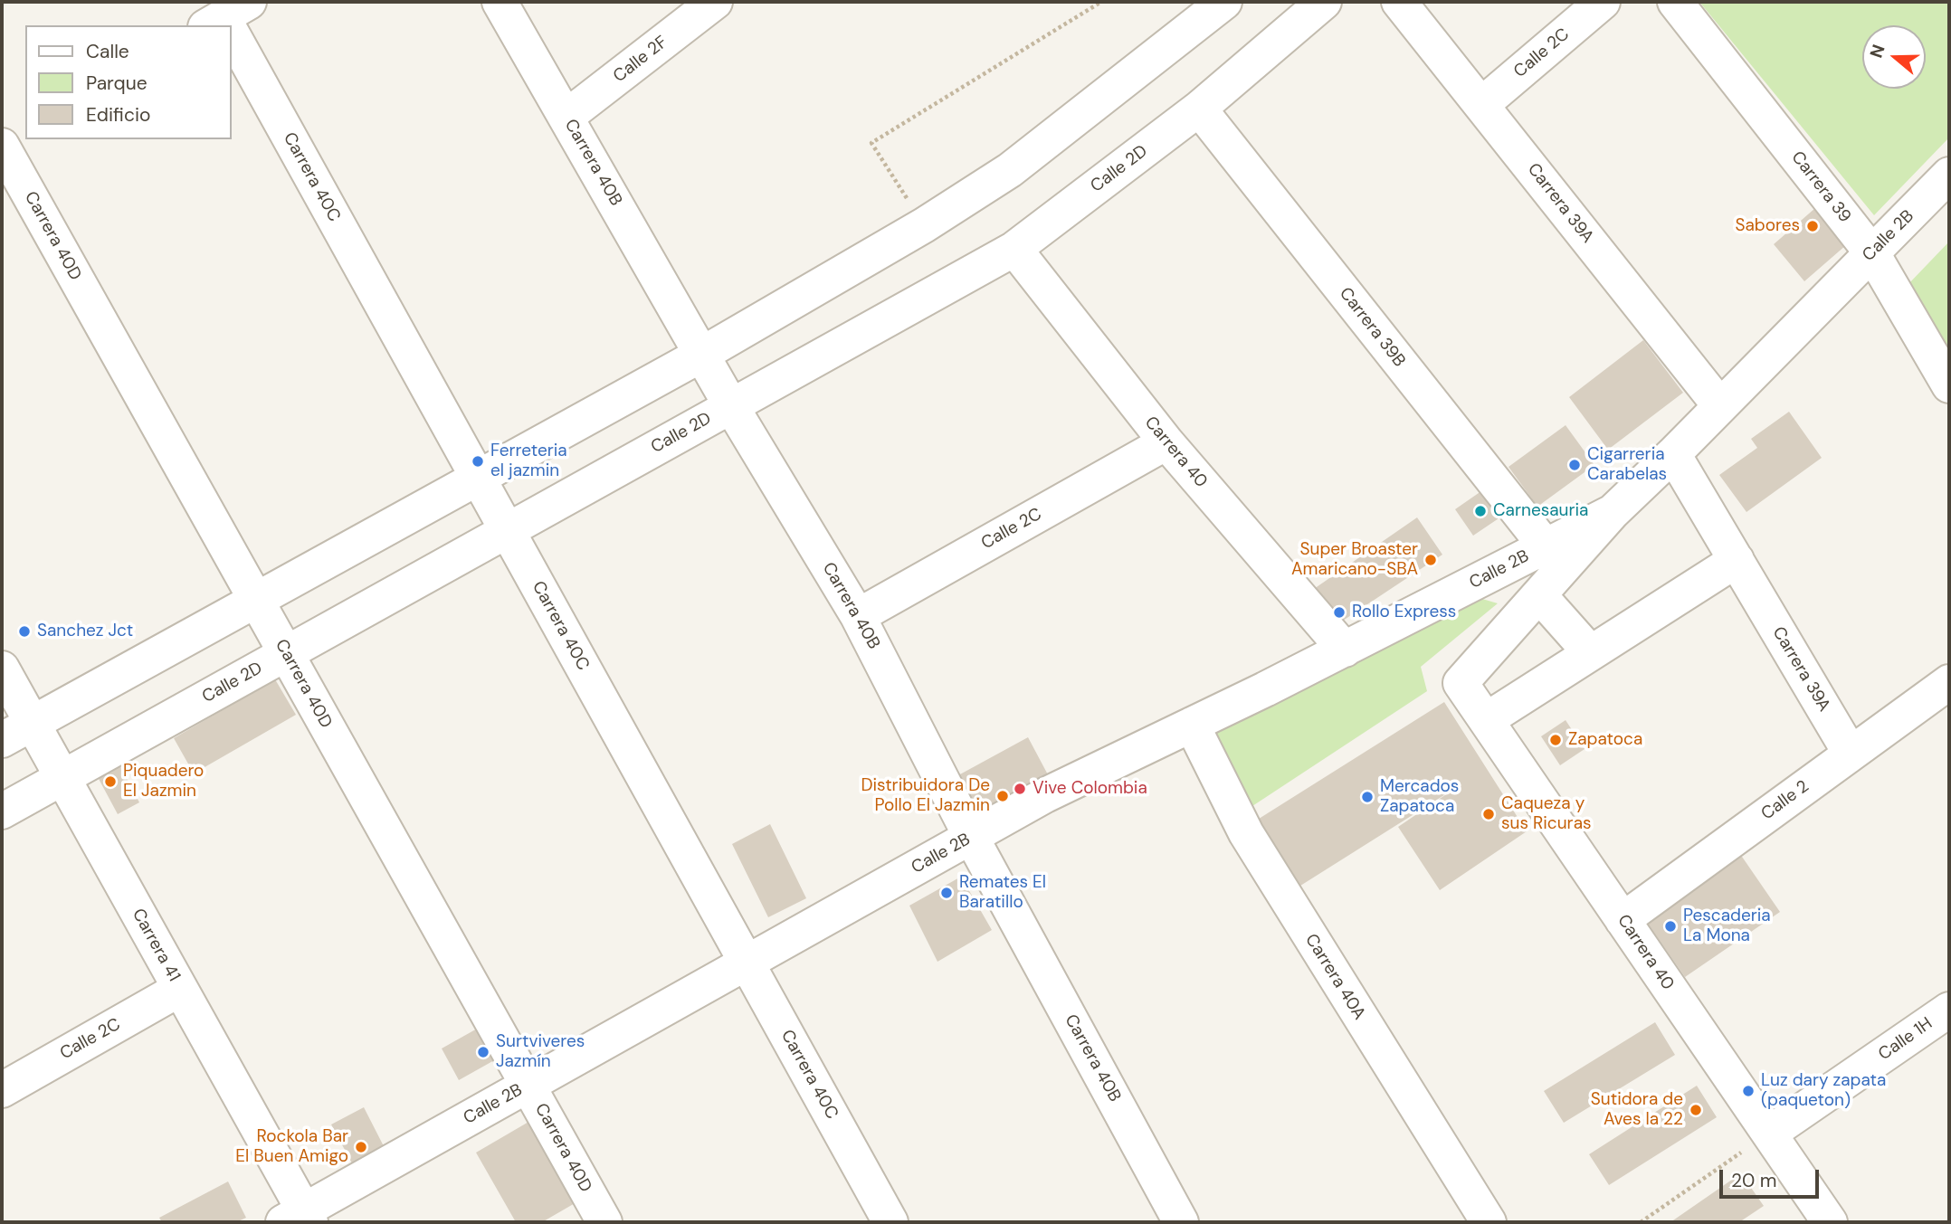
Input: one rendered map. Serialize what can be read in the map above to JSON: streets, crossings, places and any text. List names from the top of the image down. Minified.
{"streets":{"street":["Calle 2C","Calle 2F","Carrera 40B","Calle 2D","Carrera 40C","Carrera 39","Carrera 39A","Carrera 40D","Calle 2B","Carrera 39B","Carrera 40","Calle 2","Carrera 41","Carrera 40A","Calle 1H"]},"crossings":[["Calle 2C","Carrera 40B"],["Calle 2C","Carrera 39A"],["Calle 2C","Carrera 40"],["Calle 2C","Carrera 41"],["Calle 2F","Carrera 40B"],["Carrera 40B","Calle 2D"],["Carrera 40B","Calle 2B"],["Calle 2D","Carrera 40C"],["Calle 2D","Carrera 40D"],["Calle 2D","Carrera 39B"],["Calle 2D","Carrera 40"],["Calle 2D","Carrera 41"],["Carrera 40C","Calle 2B"],["Carrera 39","Calle 2B"],["Carrera 39A","Calle 2B"],["Carrera 39A","Calle 2"],["Carrera 40D","Calle 2B"],["Calle 2B","Carrera 39B"],["Calle 2B","Carrera 40"],["Calle 2B","Carrera 41"],["Calle 2B","Carrera 40A"],["Carrera 40","Calle 2"],["Carrera 40","Calle 1H"]],"places":["Sabores","Ferreteria el jazmin","Cigarreria Carabelas","Carnesauria","Super Broaster Amaricano-SBA","Rollo Express","Sanchez Jct","Zapatoca","Piquadero El Jazmin","Vive Colombia","Distribuidora De Pollo El Jazmin","Mercados Zapatoca","Caqueza y sus Ricuras","Remates El Baratillo","Pescaderia La Mona","Surtviveres Jazmín","Luz dary zapata (paqueton)","Sutidora de Aves la 22","Rockola Bar El Buen Amigo"],"legend":["Calle","Parque","Edificio"],"scale_bar":"20 m","north":"left"}
